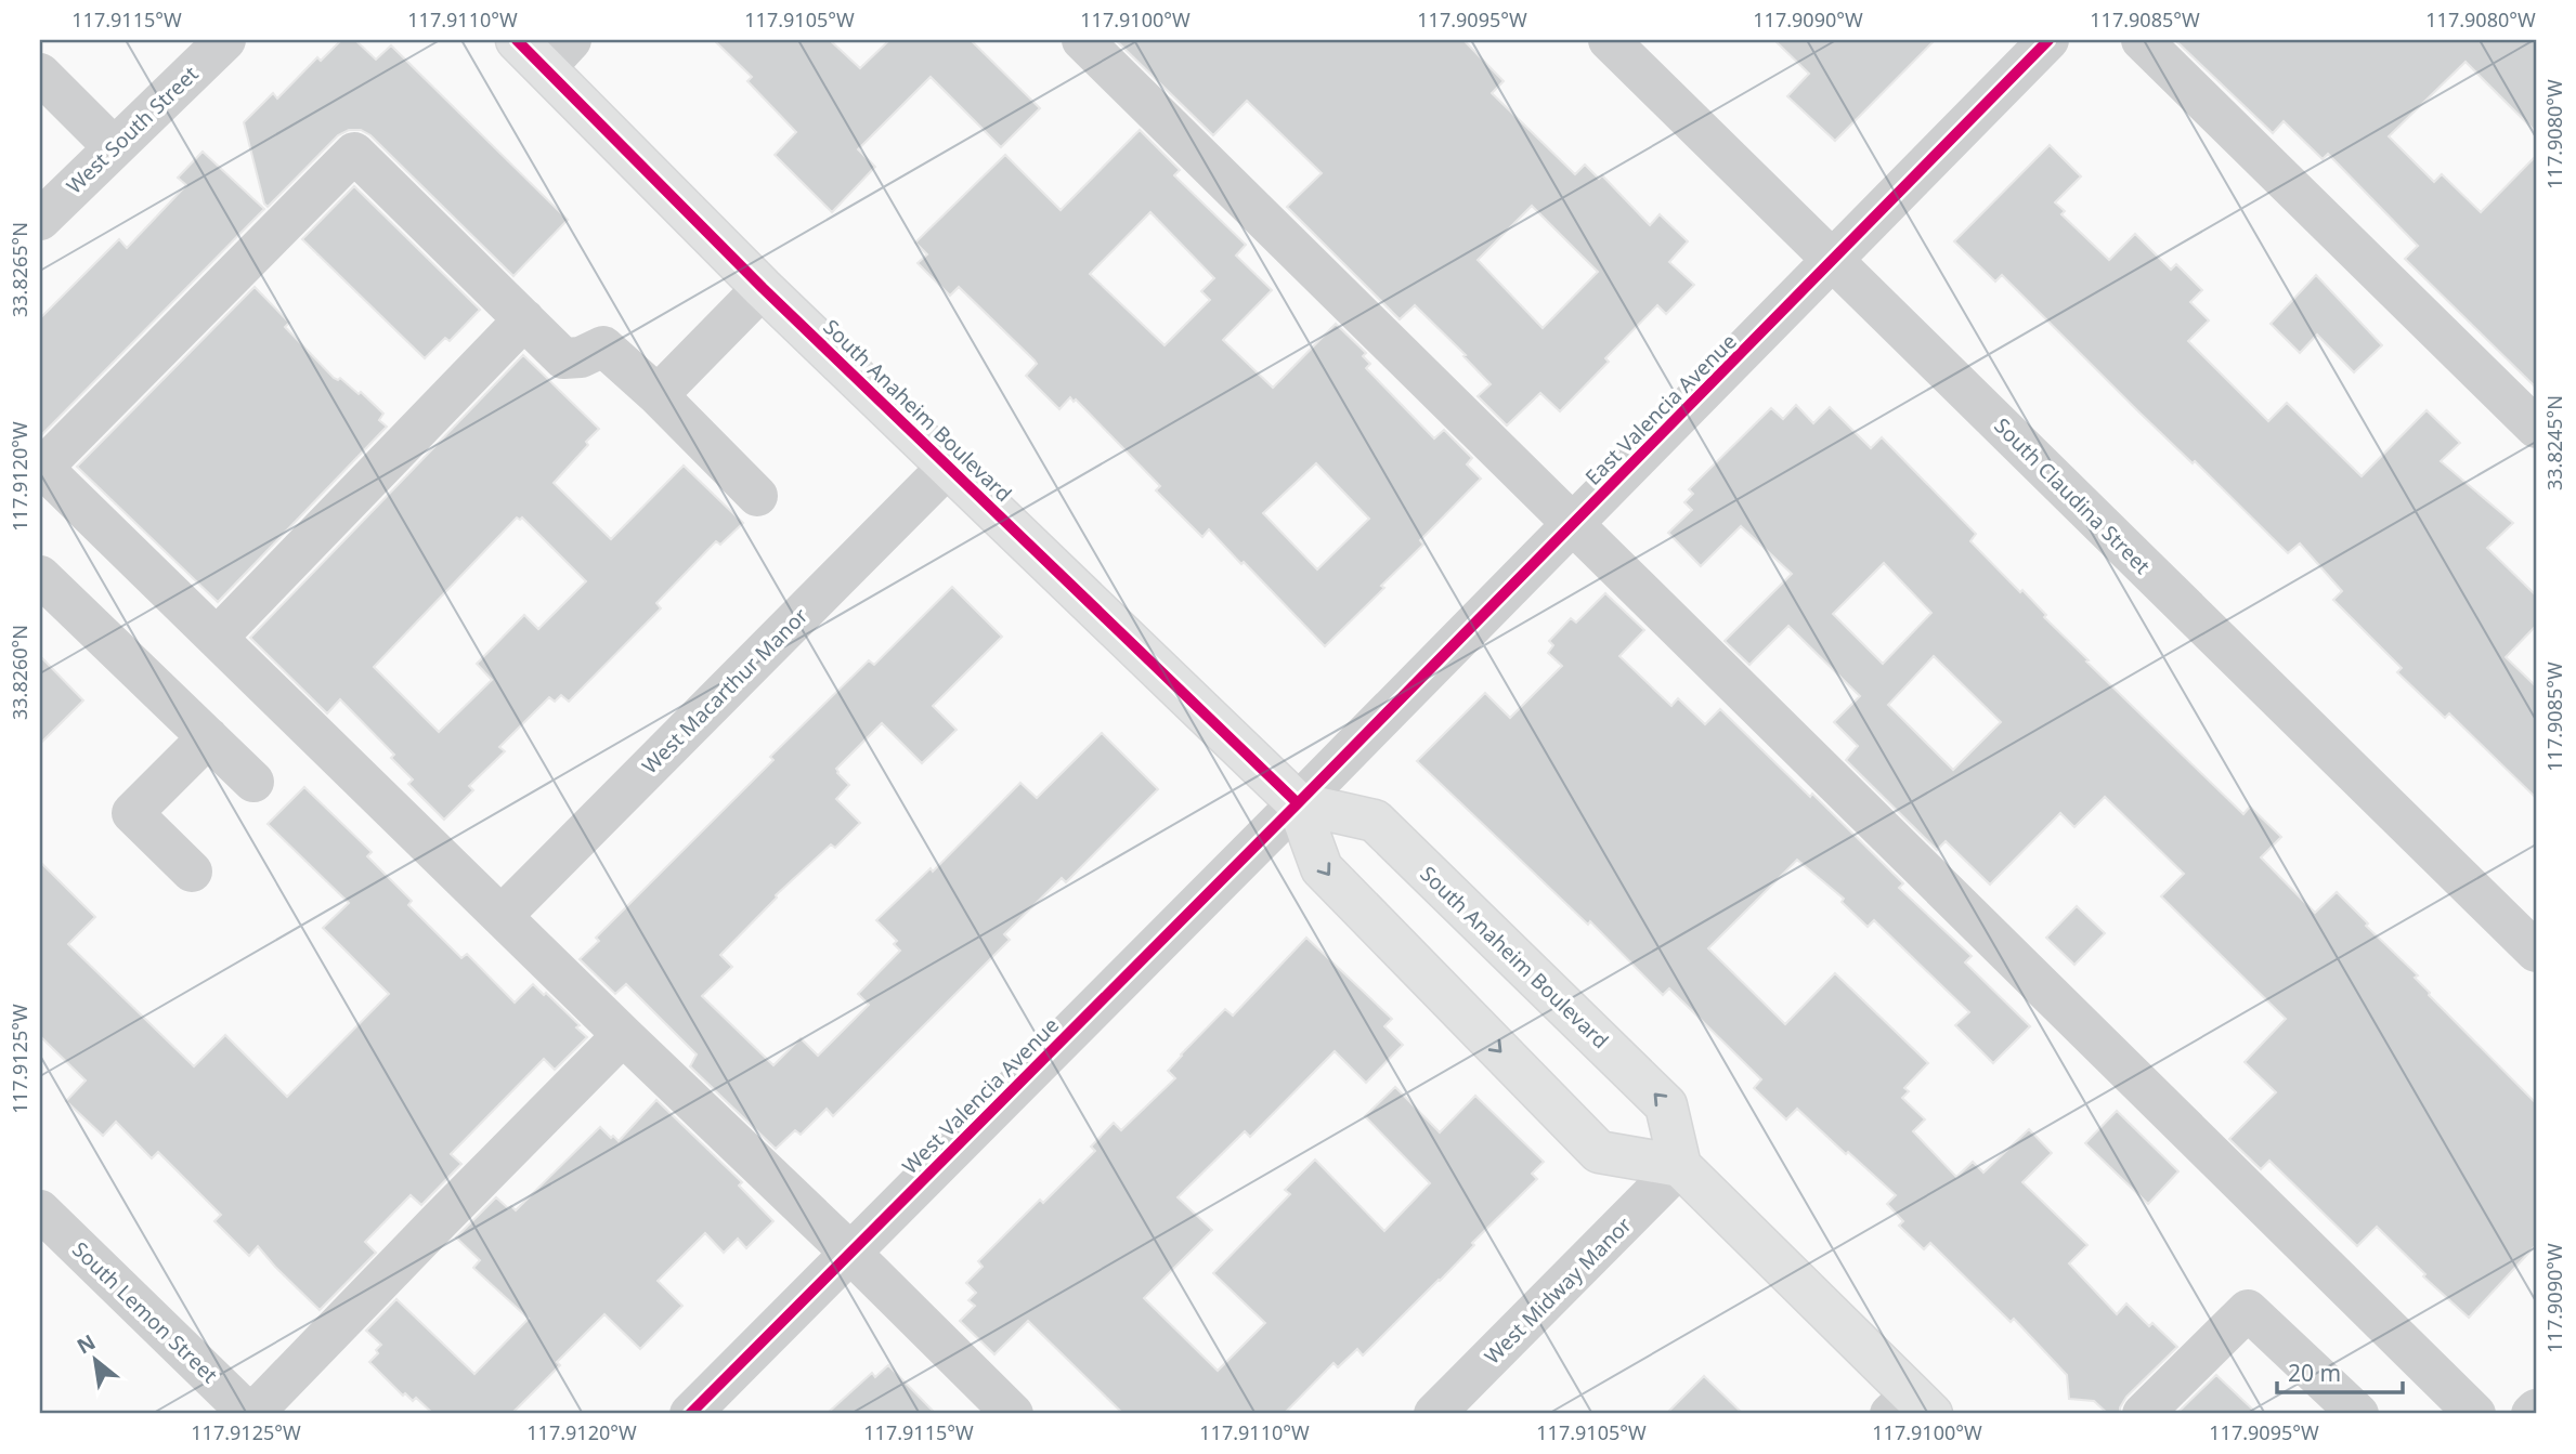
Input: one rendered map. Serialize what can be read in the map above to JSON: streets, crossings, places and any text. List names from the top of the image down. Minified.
{"streets":{"main road":["South Anaheim Boulevard"],"street":["West South Street","East Valencia Avenue","South Claudina Street","West Macarthur Manor","West Valencia Avenue","West Midway Manor","South Lemon Street"]},"crossings":[["East Valencia Avenue","South Anaheim Boulevard"],["East Valencia Avenue","South Claudina Street"],["East Valencia Avenue","West Valencia Avenue"],["South Anaheim Boulevard","West Macarthur Manor"],["South Anaheim Boulevard","West Valencia Avenue"],["South Anaheim Boulevard","West Midway Manor"]],"scale_bar":"20 m","north":"top left","coordinates":["117.9115°W","117.9110°W","117.9105°W","117.9100°W","117.9095°W","117.9090°W","117.9085°W","117.9080°W","33.8265°N","33.8245°N","117.9120°W","33.8260°N","117.9125°W"]}
